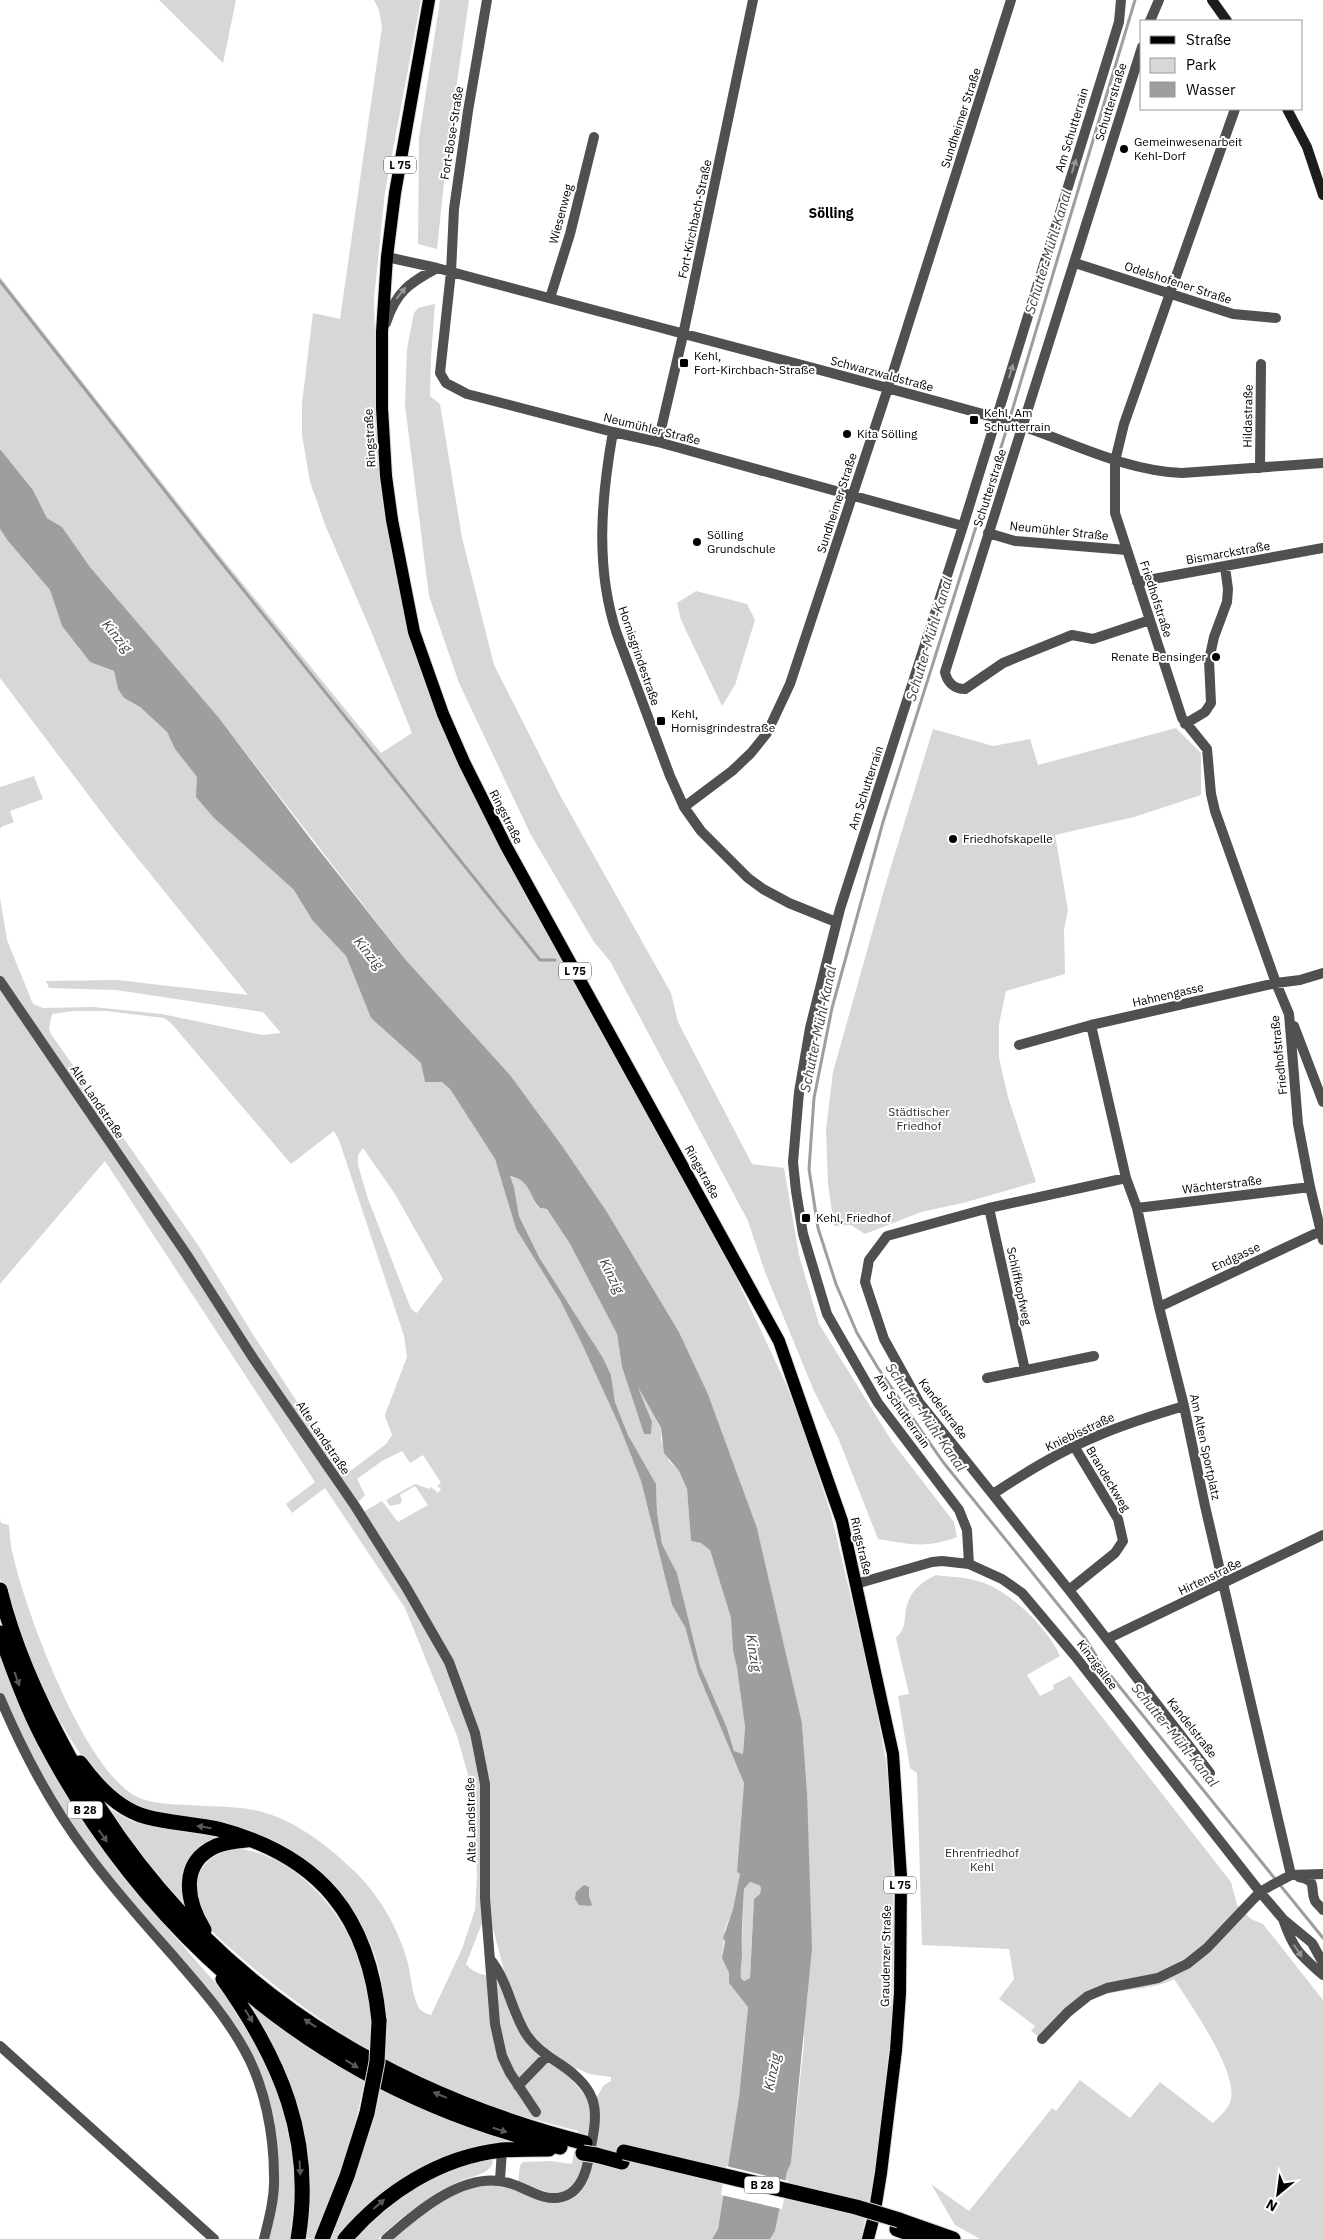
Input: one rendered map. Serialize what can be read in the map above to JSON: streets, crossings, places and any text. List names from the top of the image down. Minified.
{"streets":{"highway":["B 28"],"main road":["L 75","Ringstraße","Graudenzer Straße"],"street":["Schutterstraße","Sundheimer Straße","Am Schutterrain","Fort-Bose-Straße","Wiesenweg","Fort-Kirchbach-Straße","Odelshofener Straße","Schwarzwaldstraße","Hildastraße","Neumühler Straße","Bismarckstraße","Friedhofstraße","Hornisgrindestraße","Hahnengasse","Alte Landstraße","Wächterstraße","Endgasse","Schliffkopfweg","Kandelstraße","Kniebisstraße","Am Alten Sportplatz","Brandeckweg","Hirtenstraße","Kinzigallee"]},"crossings":[["Schutterstraße","Odelshofener Straße"],["Schutterstraße","Schwarzwaldstraße"],["Schutterstraße","Neumühler Straße"],["Schutterstraße","Friedhofstraße"],["Sundheimer Straße","Schwarzwaldstraße"],["Sundheimer Straße","Neumühler Straße"],["Sundheimer Straße","Hornisgrindestraße"],["Am Schutterrain","Schwarzwaldstraße"],["Am Schutterrain","Neumühler Straße"],["Am Schutterrain","Hornisgrindestraße"],["Am Schutterrain","Kinzigallee"],["Fort-Bose-Straße","Schwarzwaldstraße"],["Fort-Bose-Straße","Neumühler Straße"],["Wiesenweg","Schwarzwaldstraße"],["Fort-Kirchbach-Straße","Schwarzwaldstraße"],["Fort-Kirchbach-Straße","Neumühler Straße"],["Odelshofener Straße","Friedhofstraße"],["Schwarzwaldstraße","Hildastraße"],["Schwarzwaldstraße","Neumühler Straße"],["Schwarzwaldstraße","Ringstraße"],["Schwarzwaldstraße","Friedhofstraße"],["Neumühler Straße","Friedhofstraße"],["Neumühler Straße","Hornisgrindestraße"],["Ringstraße","Kinzigallee"],["Ringstraße","Graudenzer Straße"],["Bismarckstraße","Friedhofstraße"],["Friedhofstraße","Hahnengasse"],["Friedhofstraße","Wächterstraße"],["Friedhofstraße","Endgasse"],["Hahnengasse","Am Alten Sportplatz"],["Wächterstraße","Am Alten Sportplatz"],["Endgasse","Am Alten Sportplatz"],["Schliffkopfweg","Kandelstraße"],["Kandelstraße","Kniebisstraße"],["Kandelstraße","Am Alten Sportplatz"],["Kandelstraße","Brandeckweg"],["Kandelstraße","Hirtenstraße"],["Kniebisstraße","Am Alten Sportplatz"],["Kniebisstraße","Brandeckweg"],["Am Alten Sportplatz","Hirtenstraße"],["Kinzigallee","Graudenzer Straße"]],"districts":["Sölling"],"water":["Schutter-Mühl-Kanal","Kinzig"],"parks":["Städtischer Friedhof","Ehrenfriedhof Kehl"],"places":{"other":["Gemeinwesenarbeit Kehl-Dorf","Kita Sölling","Sölling Grundschule","Renate Bensinger","Friedhofskapelle"],"transit":["Kehl, Fort-Kirchbach-Straße","Kehl, Am Schutterrain","Kehl, Hornisgrindestraße","Kehl, Friedhof"]},"legend":["Straße","Park","Wasser"],"north":"bottom left"}
